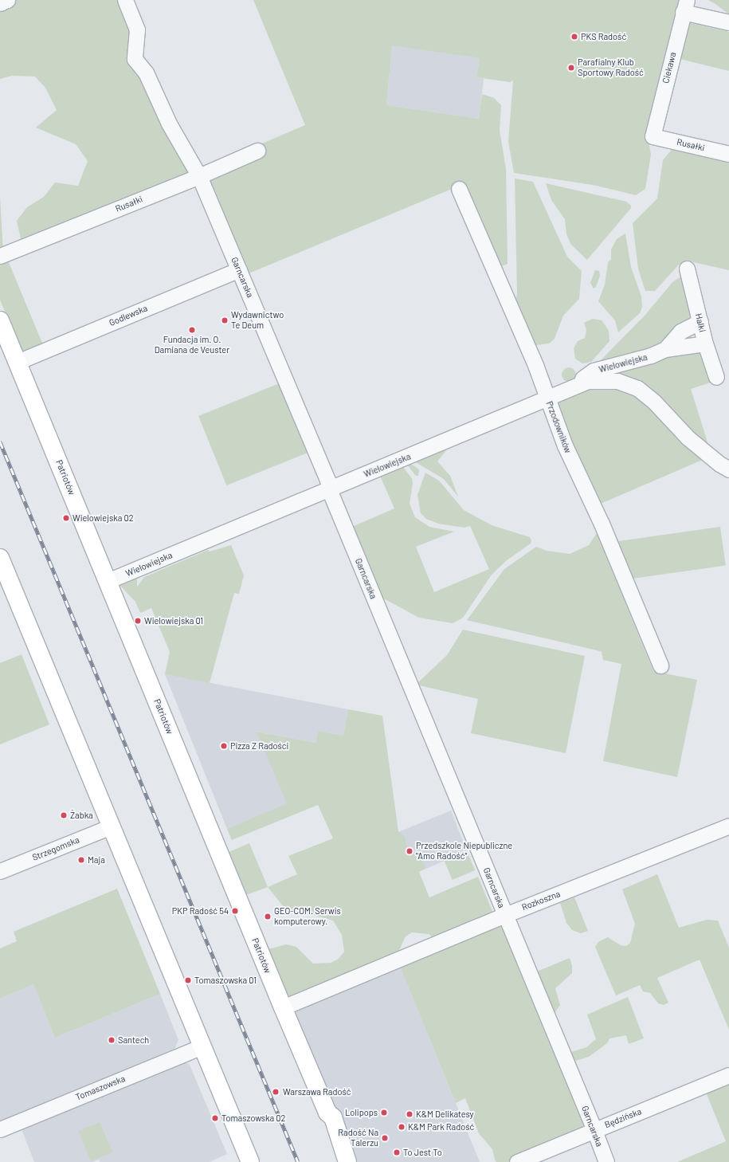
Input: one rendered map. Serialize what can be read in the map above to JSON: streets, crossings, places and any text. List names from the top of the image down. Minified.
{"streets":{"main road":["Patriotów"],"street":["Ciekawa","Rusałki","Garncarska","Godlewska","Halki","Wielowiejska","Przodowników","Strzegomska","Rozkoszna","Tomaszowska","Będzińska"]},"crossings":[["Ciekawa","Rusałki"],["Rusałki","Garncarska"],["Garncarska","Godlewska"],["Garncarska","Wielowiejska"],["Garncarska","Rozkoszna"],["Garncarska","Będzińska"],["Godlewska","Patriotów"],["Halki","Wielowiejska"],["Wielowiejska","Przodowników"],["Wielowiejska","Patriotów"],["Patriotów","Rozkoszna"]],"places":["PKS Radość","Parafialny Klub Sportowy Radość","Wydawnictwo Te Deum","Fundacja im. O. Damiana de Veuster","Wielowiejska 02","Wielowiejska 01","Pizza Z Radości","Żabka","Przedszkole Niepubliczne \"Amo Radość\"","Maja","PKP Radość 54","GEO-COM. Serwis komputerowy.","Tomaszowska 01","Santech","Warszawa Radość","Lolipops","K&M Delikatesy","Tomaszowska 02","K&M Park Radość","Radość Na Talerzu","To Jest To"]}
